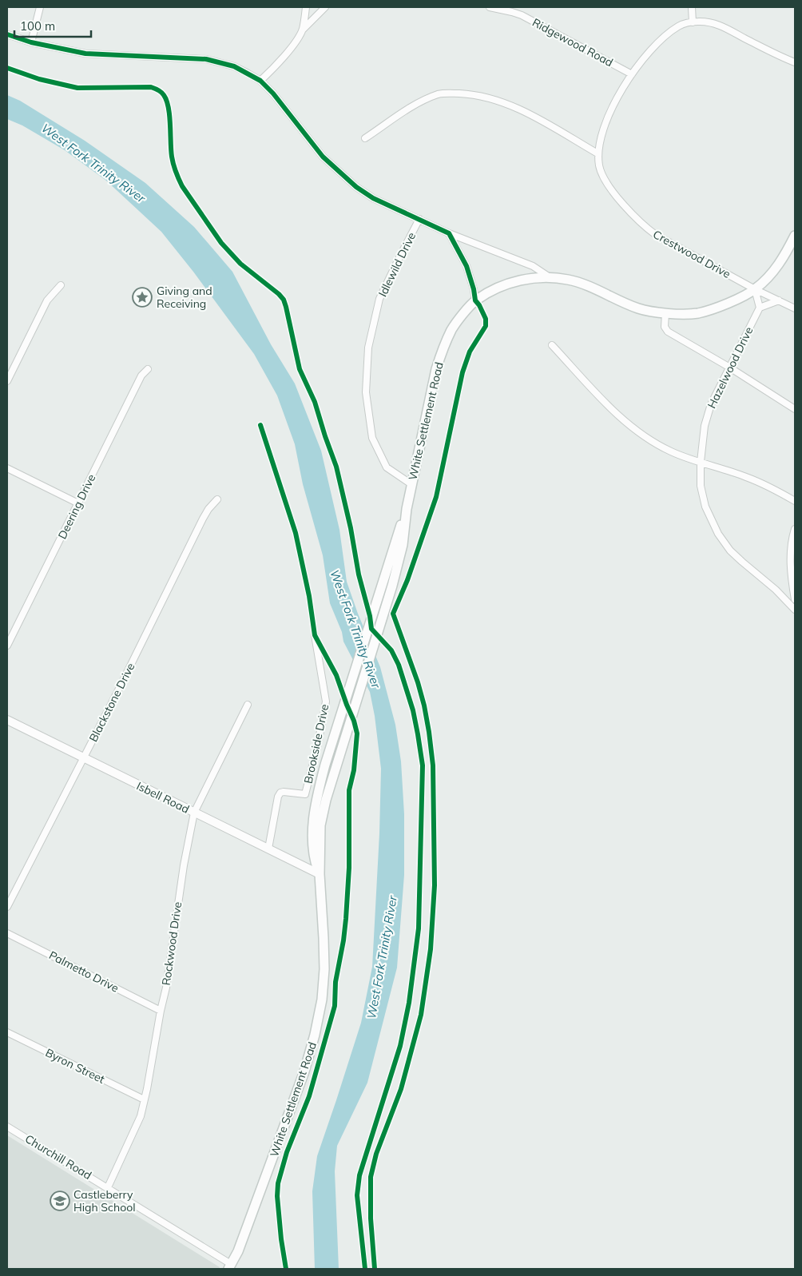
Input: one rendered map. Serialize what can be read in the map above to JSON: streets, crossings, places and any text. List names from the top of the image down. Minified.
{"streets":{"main road":["White Settlement Road"],"street":["Ridgewood Road","Crestwood Drive","Idlewild Drive","Hazelwood Drive","Deering Drive","Blackstone Drive","Brookside Drive","Isbell Road","Rockwood Drive","Palmetto Drive","Byron Street","Churchill Road"]},"crossings":[["Ridgewood Road","Crestwood Drive"],["Crestwood Drive","White Settlement Road"],["Idlewild Drive","White Settlement Road"],["White Settlement Road","Isbell Road"],["White Settlement Road","Churchill Road"],["Blackstone Drive","Isbell Road"],["Brookside Drive","Isbell Road"],["Isbell Road","Rockwood Drive"],["Rockwood Drive","Palmetto Drive"],["Rockwood Drive","Byron Street"],["Rockwood Drive","Churchill Road"]],"water":["West Fork Trinity River"],"places":{"place":["Giving and Receiving"],"school or university":["Castleberry High School"]},"scale_bar":"100 m"}
